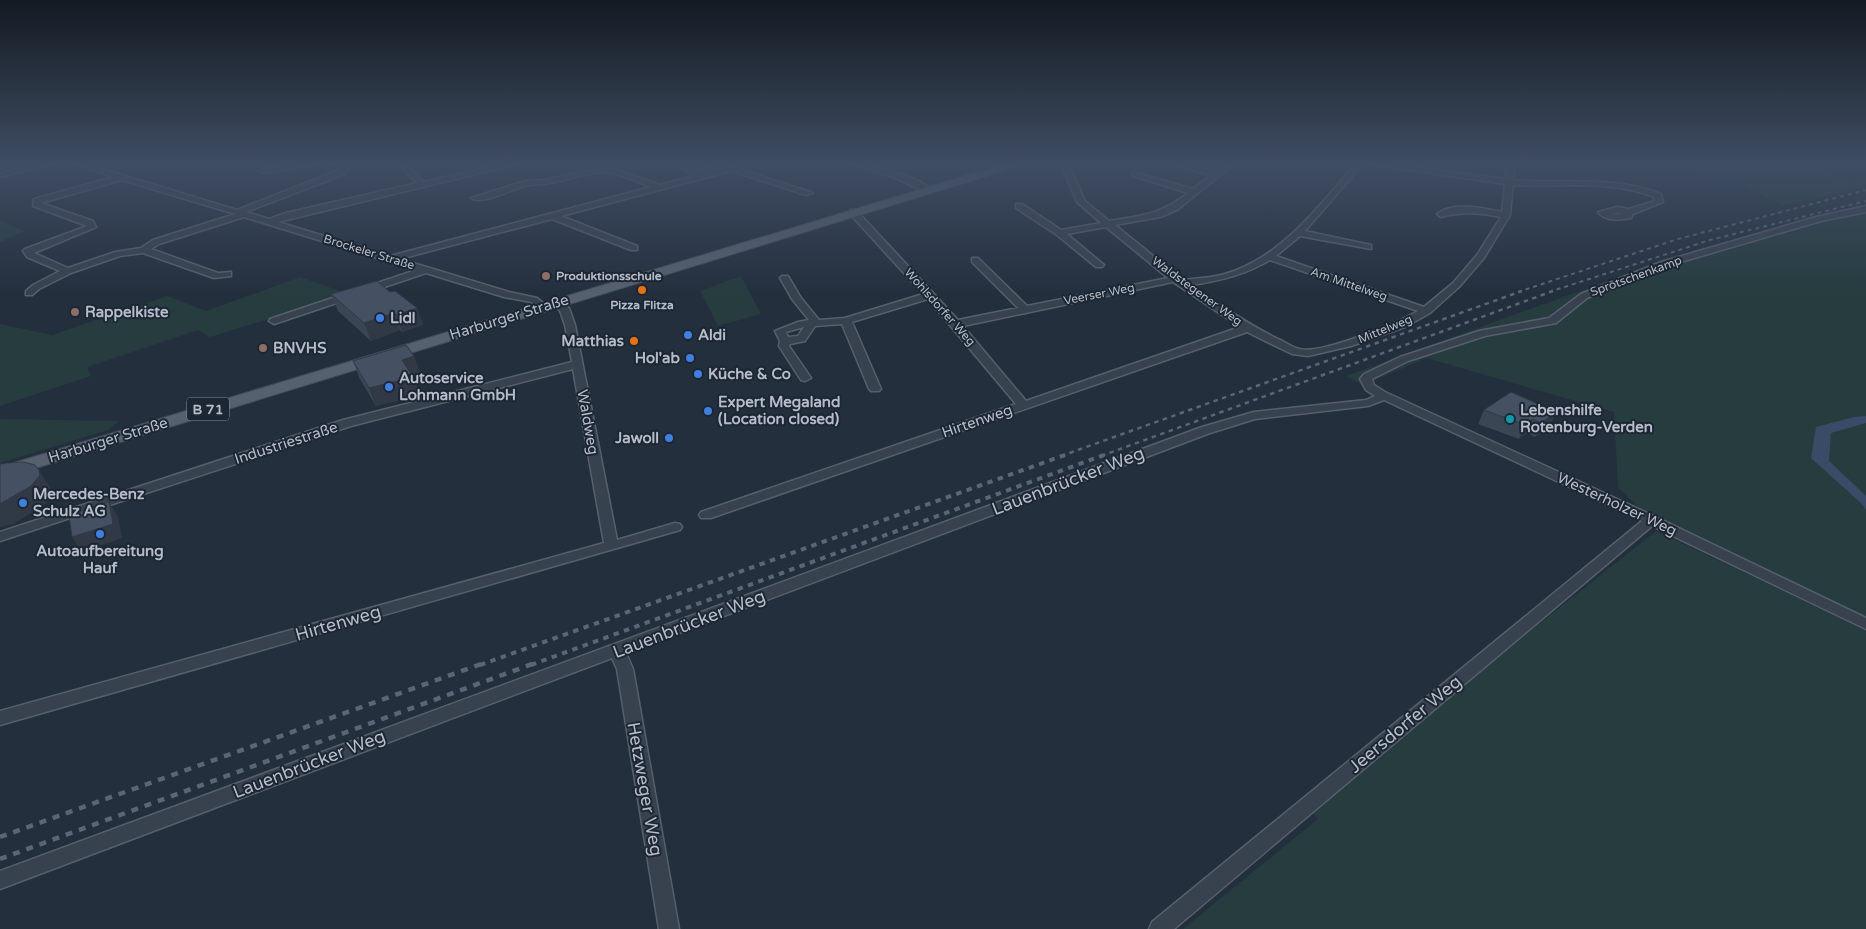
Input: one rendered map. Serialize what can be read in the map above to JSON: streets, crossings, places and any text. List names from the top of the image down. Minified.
{"streets":{"main road":["Harburger Straße","B 71"],"street":["Brockeler Straße","Sprötschenkamp","Am Mittelweg","Waldstegener Weg","Veerser Weg","Wohlsdorfer Weg","Mittelweg","Hirtenweg","Waldweg","Industriestraße","Lauenbrücker Weg","Westerholzer Weg","Jeersdorfer Weg","Hetzweger Weg"]},"crossings":[["Brockeler Straße","Harburger Straße"],["Brockeler Straße","Waldweg"],["Sprötschenkamp","Westerholzer Weg"],["Am Mittelweg","Veerser Weg"],["Am Mittelweg","Mittelweg"],["Waldstegener Weg","Veerser Weg"],["Waldstegener Weg","Mittelweg"],["Waldstegener Weg","Hirtenweg"],["Veerser Weg","Wohlsdorfer Weg"],["Wohlsdorfer Weg","Harburger Straße"],["Wohlsdorfer Weg","Hirtenweg"],["Harburger Straße","Waldweg"],["Hirtenweg","Waldweg"],["Waldweg","Industriestraße"],["Lauenbrücker Weg","Westerholzer Weg"],["Lauenbrücker Weg","Hetzweger Weg"],["Westerholzer Weg","Jeersdorfer Weg"]],"places":["Produktionsschule","Pizza Flitza","Rappelkiste","Lidl","Aldi","Matthias","BNVHS","Hol'ab","Küche & Co","Autoservice Lohmann GmbH","Expert Megaland (Location closed)","Lebenshilfe Rotenburg-Verden","Jawoll","Mercedes-Benz Schulz AG","Autoaufbereitung Hauf"]}
